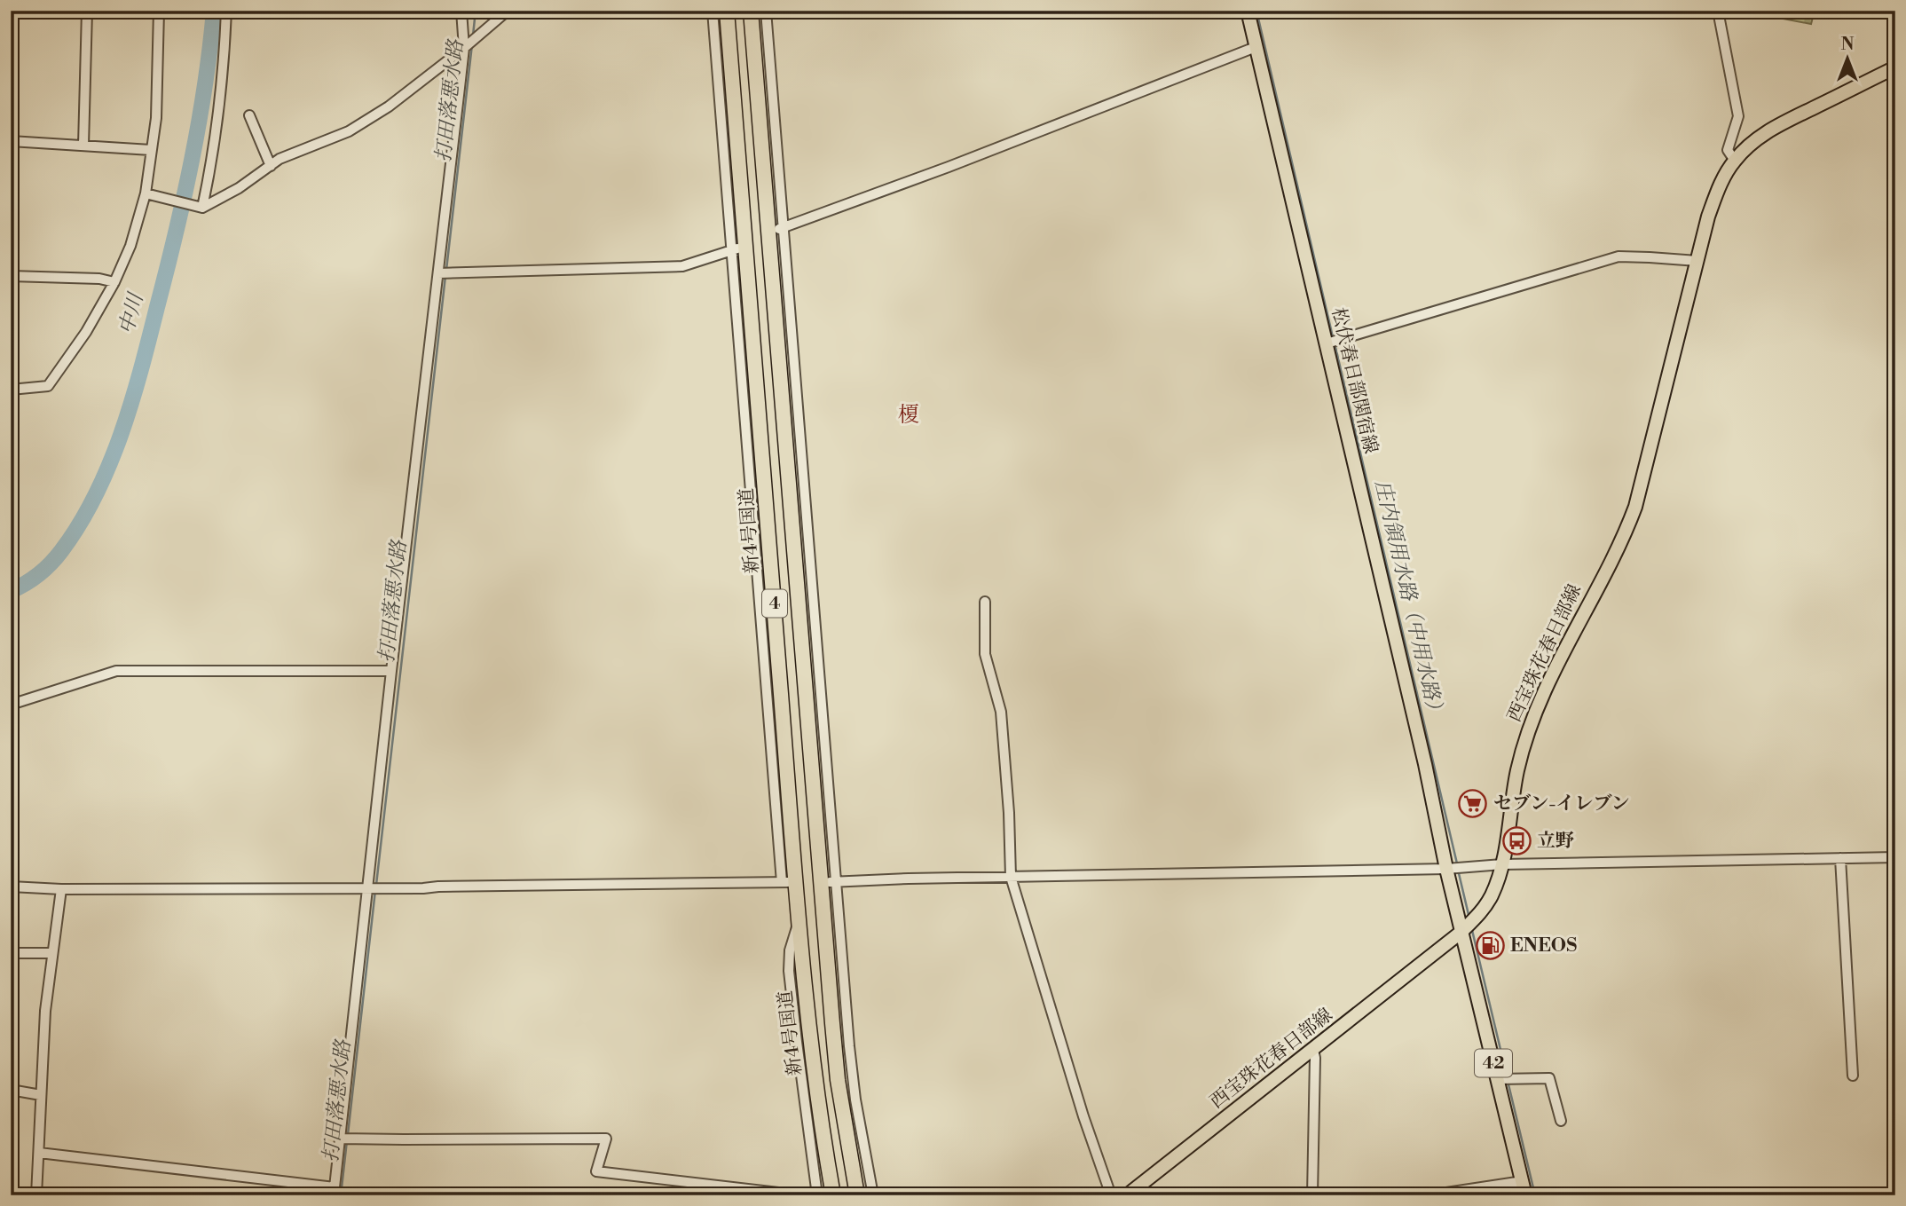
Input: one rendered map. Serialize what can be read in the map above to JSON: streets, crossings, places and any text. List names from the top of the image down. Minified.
{"streets":{"highway":["新4号国道","4"],"main road":["松伏春日部関宿線","西宝珠花春日部線","42"]},"crossings":[["松伏春日部関宿線","西宝珠花春日部線"]],"districts":["榎"],"water":["打田落悪水路","中川","庄内領用水路（中用水路）"],"places":{"supermarket":["セブン-イレブン"],"bus stop":["立野"],"fuel station":["ENEOS"]},"north":"top"}
